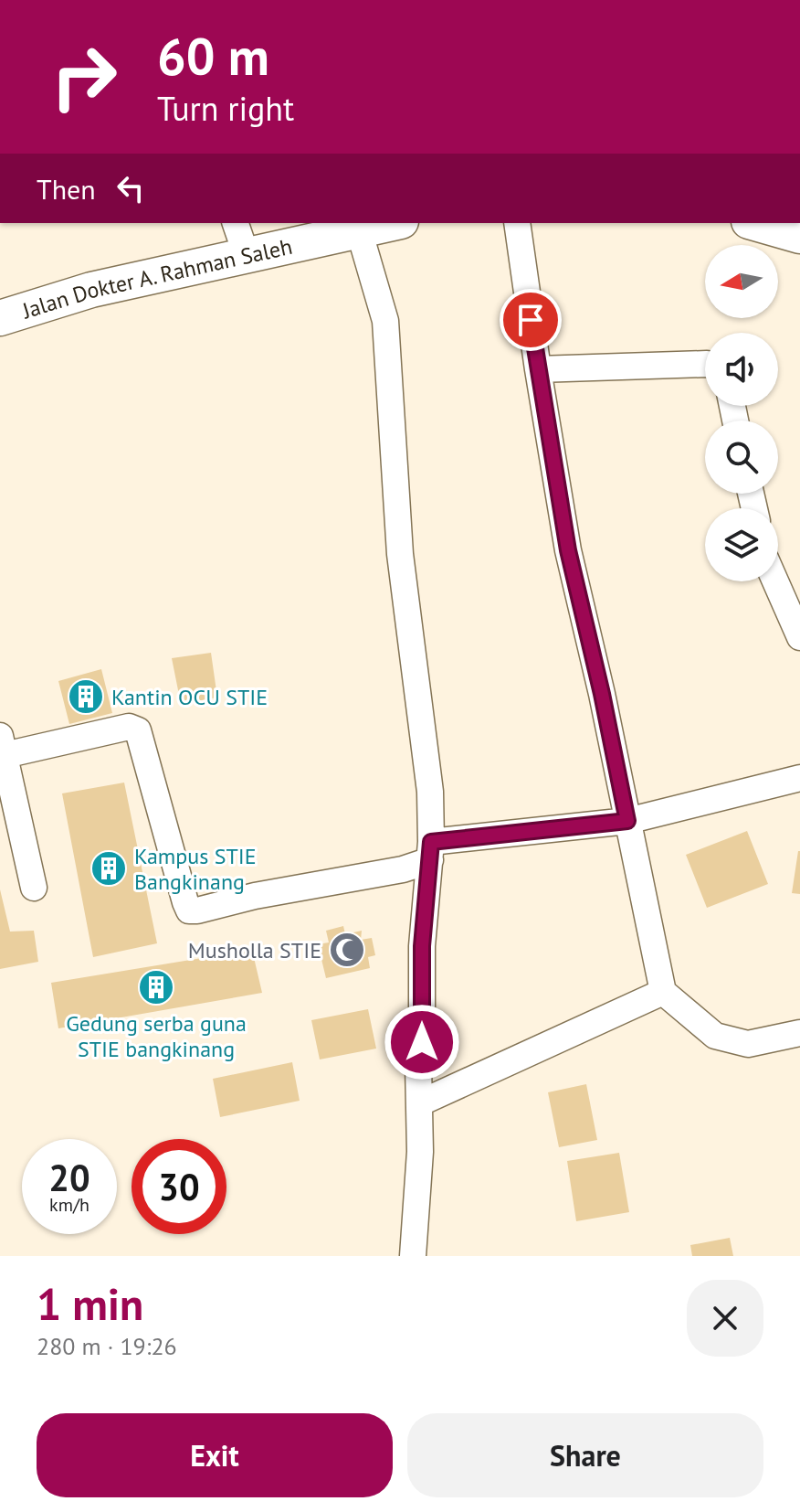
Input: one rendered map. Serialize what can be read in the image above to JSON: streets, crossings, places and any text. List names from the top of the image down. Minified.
{"streets":{"main road":["Jalan Dokter A. Rahman Saleh"]},"places":{"building":["Kantin OCU STIE","Kampus STIE Bangkinang","Gedung serba guna STIE bangkinang"],"mosque":["Musholla STIE"]},"north":"left","page":{"turn":["60 m","Turn right"],"then":"Then","speed":"20 km/h","limit":"30","heading":["1 min","280 m · 19:26"],"buttons":["Exit","Share"]}}
